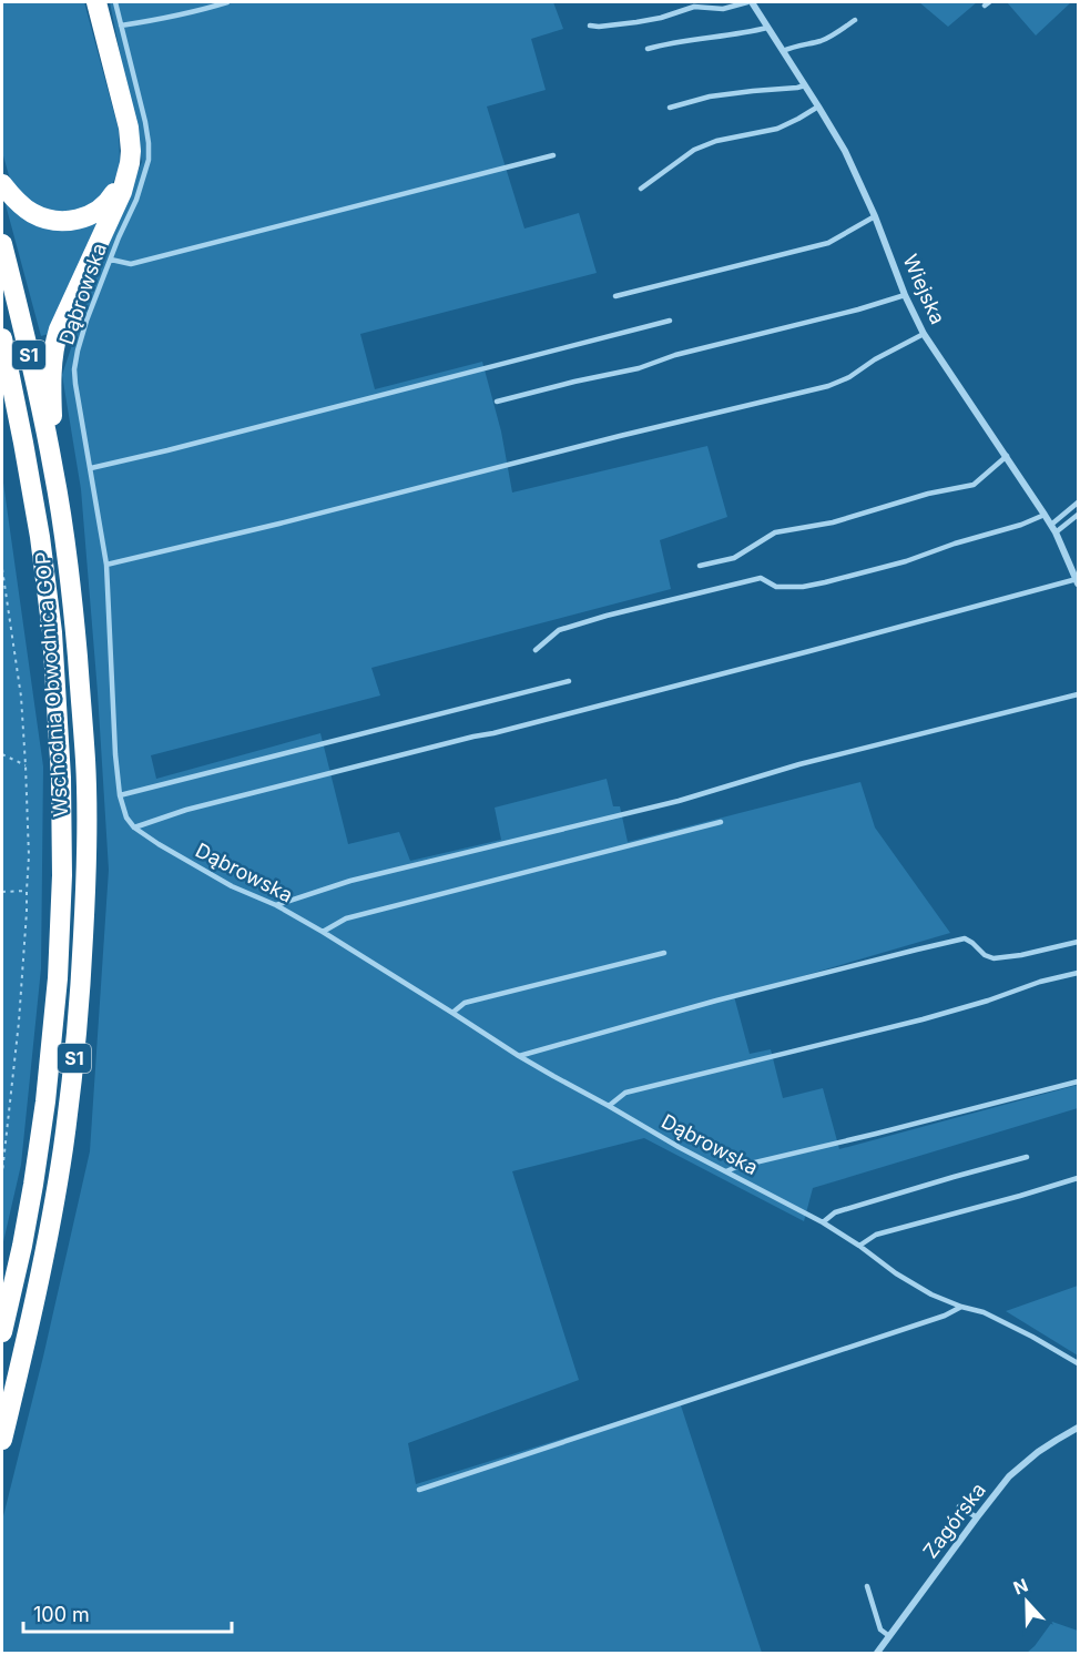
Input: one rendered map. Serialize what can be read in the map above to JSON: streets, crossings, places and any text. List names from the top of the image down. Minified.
{"streets":{"highway":["S1","Wschodnia Obwodnica GOP"],"street":["Wiejska","Zagórska"],"lane":["Dąbrowska"]},"scale_bar":"100 m","north":"top"}
